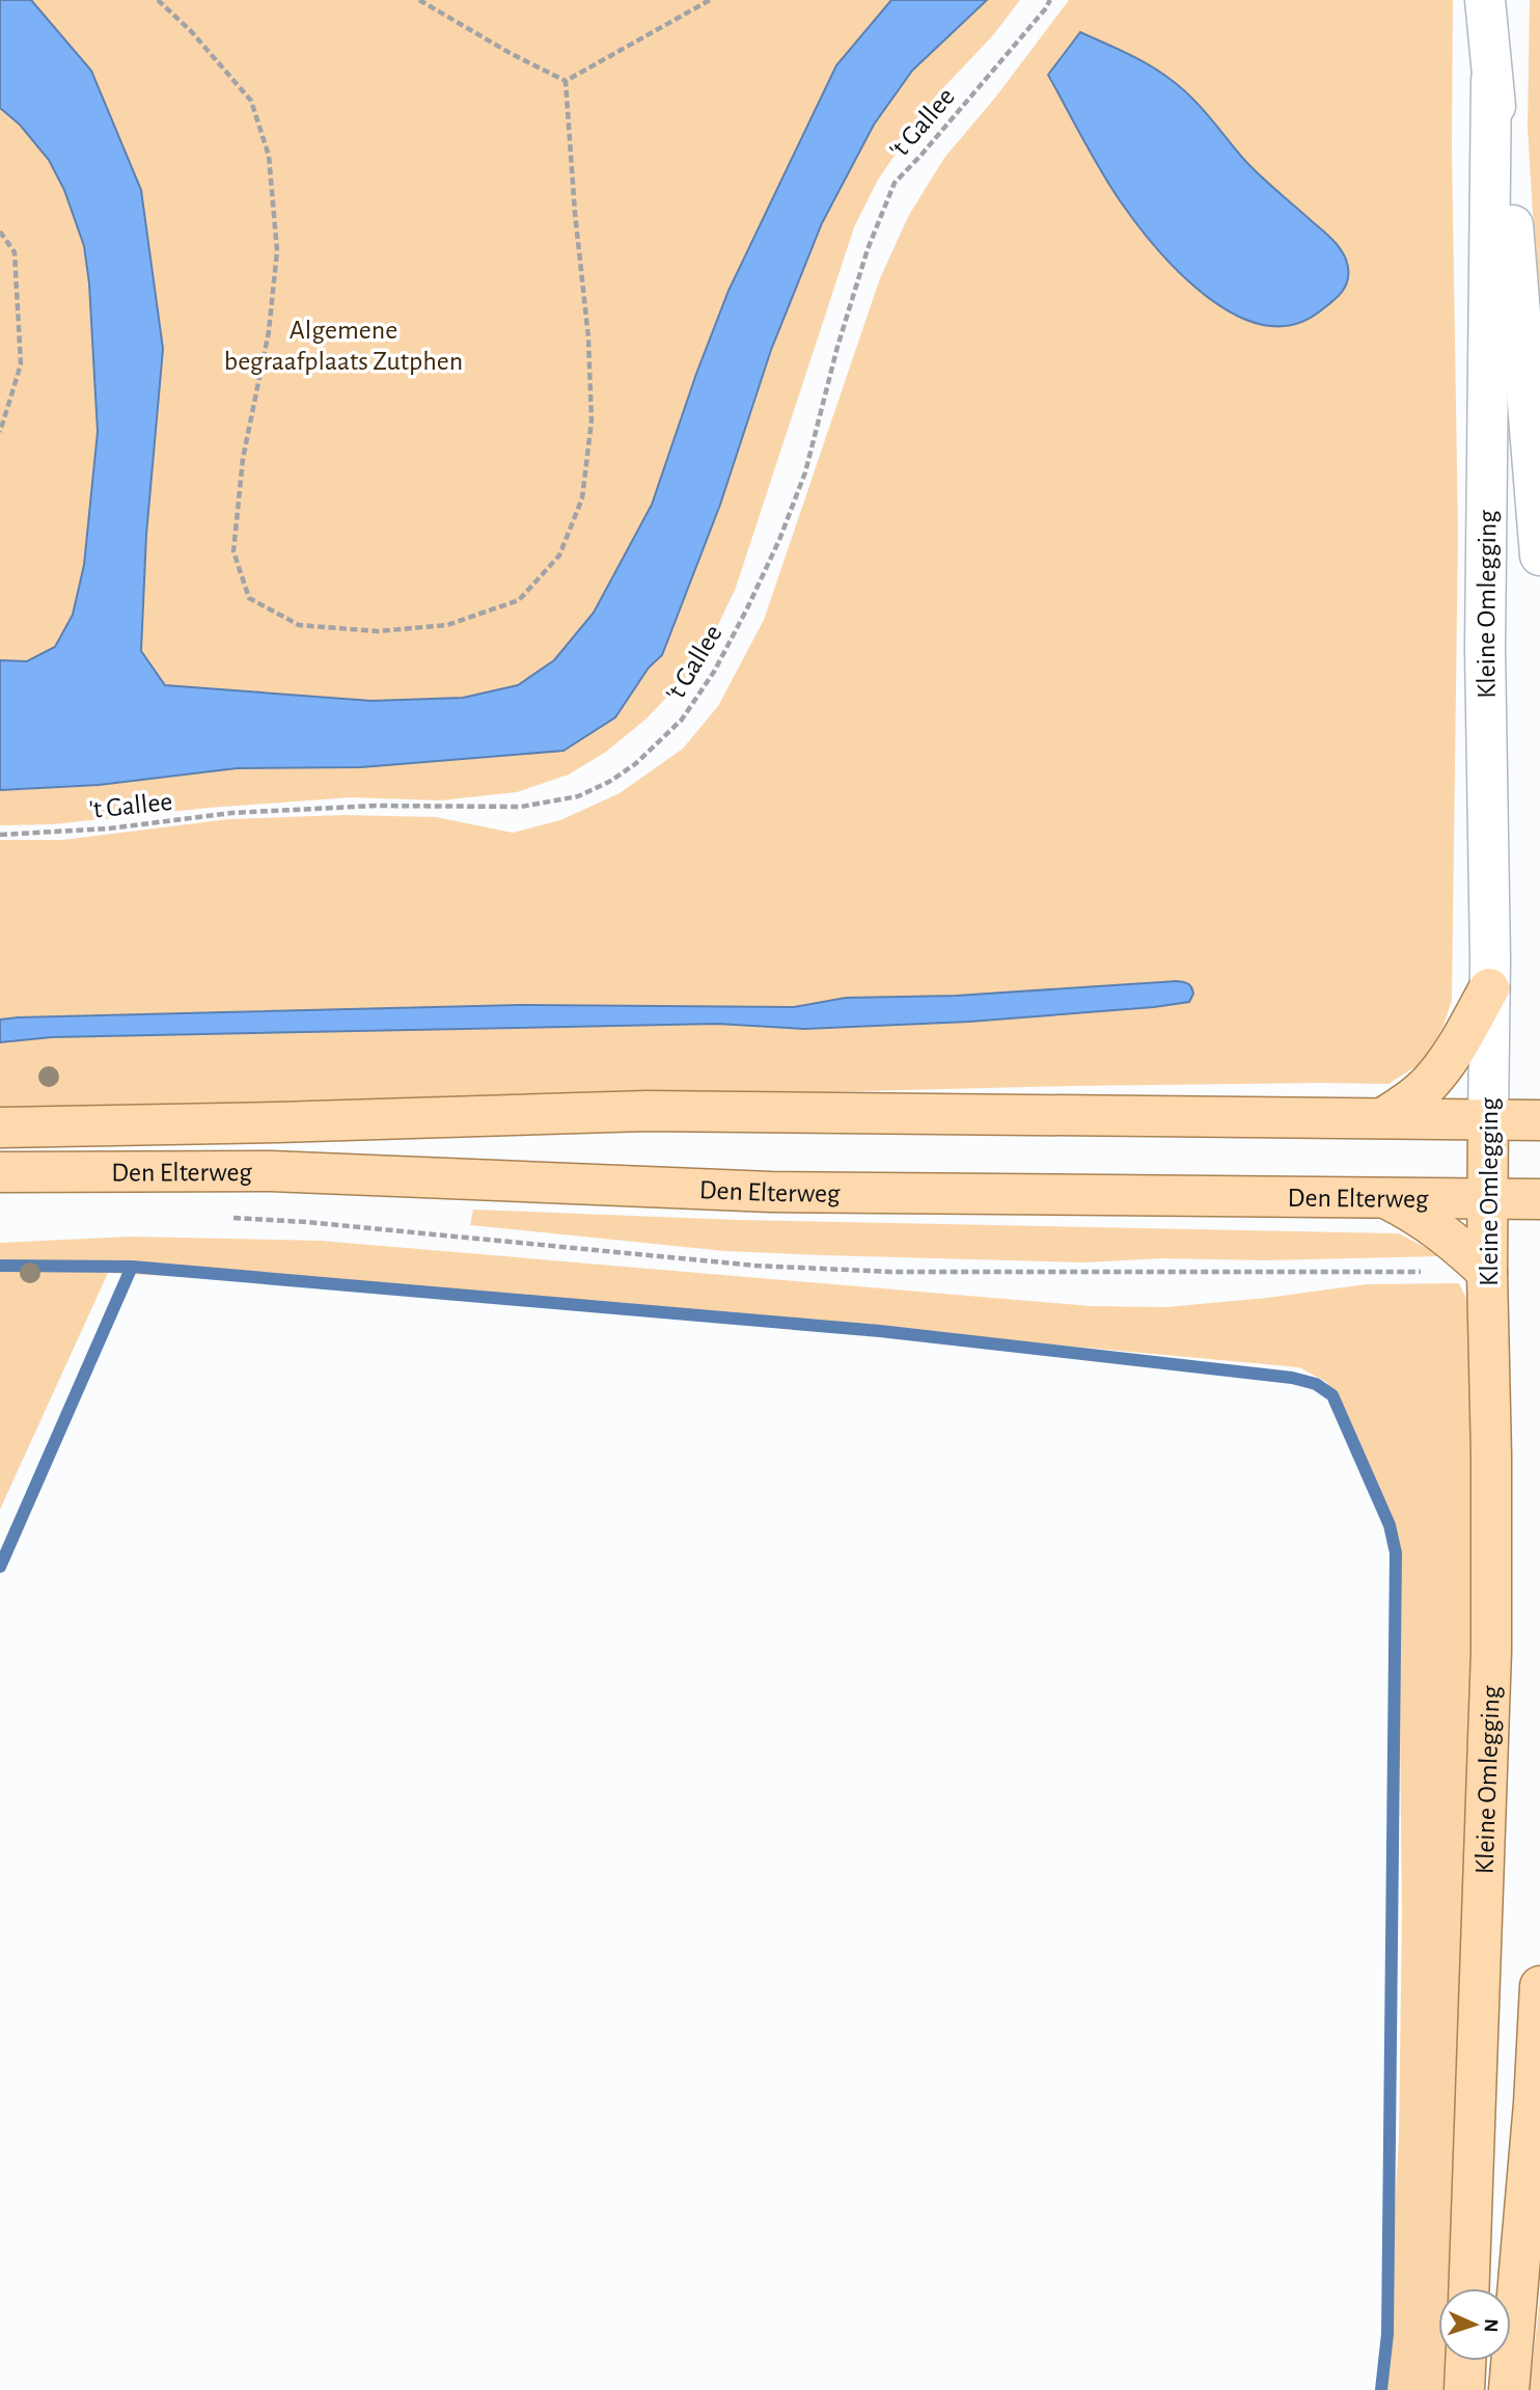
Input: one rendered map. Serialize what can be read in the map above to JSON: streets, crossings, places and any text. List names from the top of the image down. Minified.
{"streets":{"main road":["Kleine Omlegging","Den Elterweg"],"path":["'t Gallee"]},"crossings":[["Kleine Omlegging","Den Elterweg"]],"parks":["Algemene begraafplaats Zutphen"],"north":"right"}
